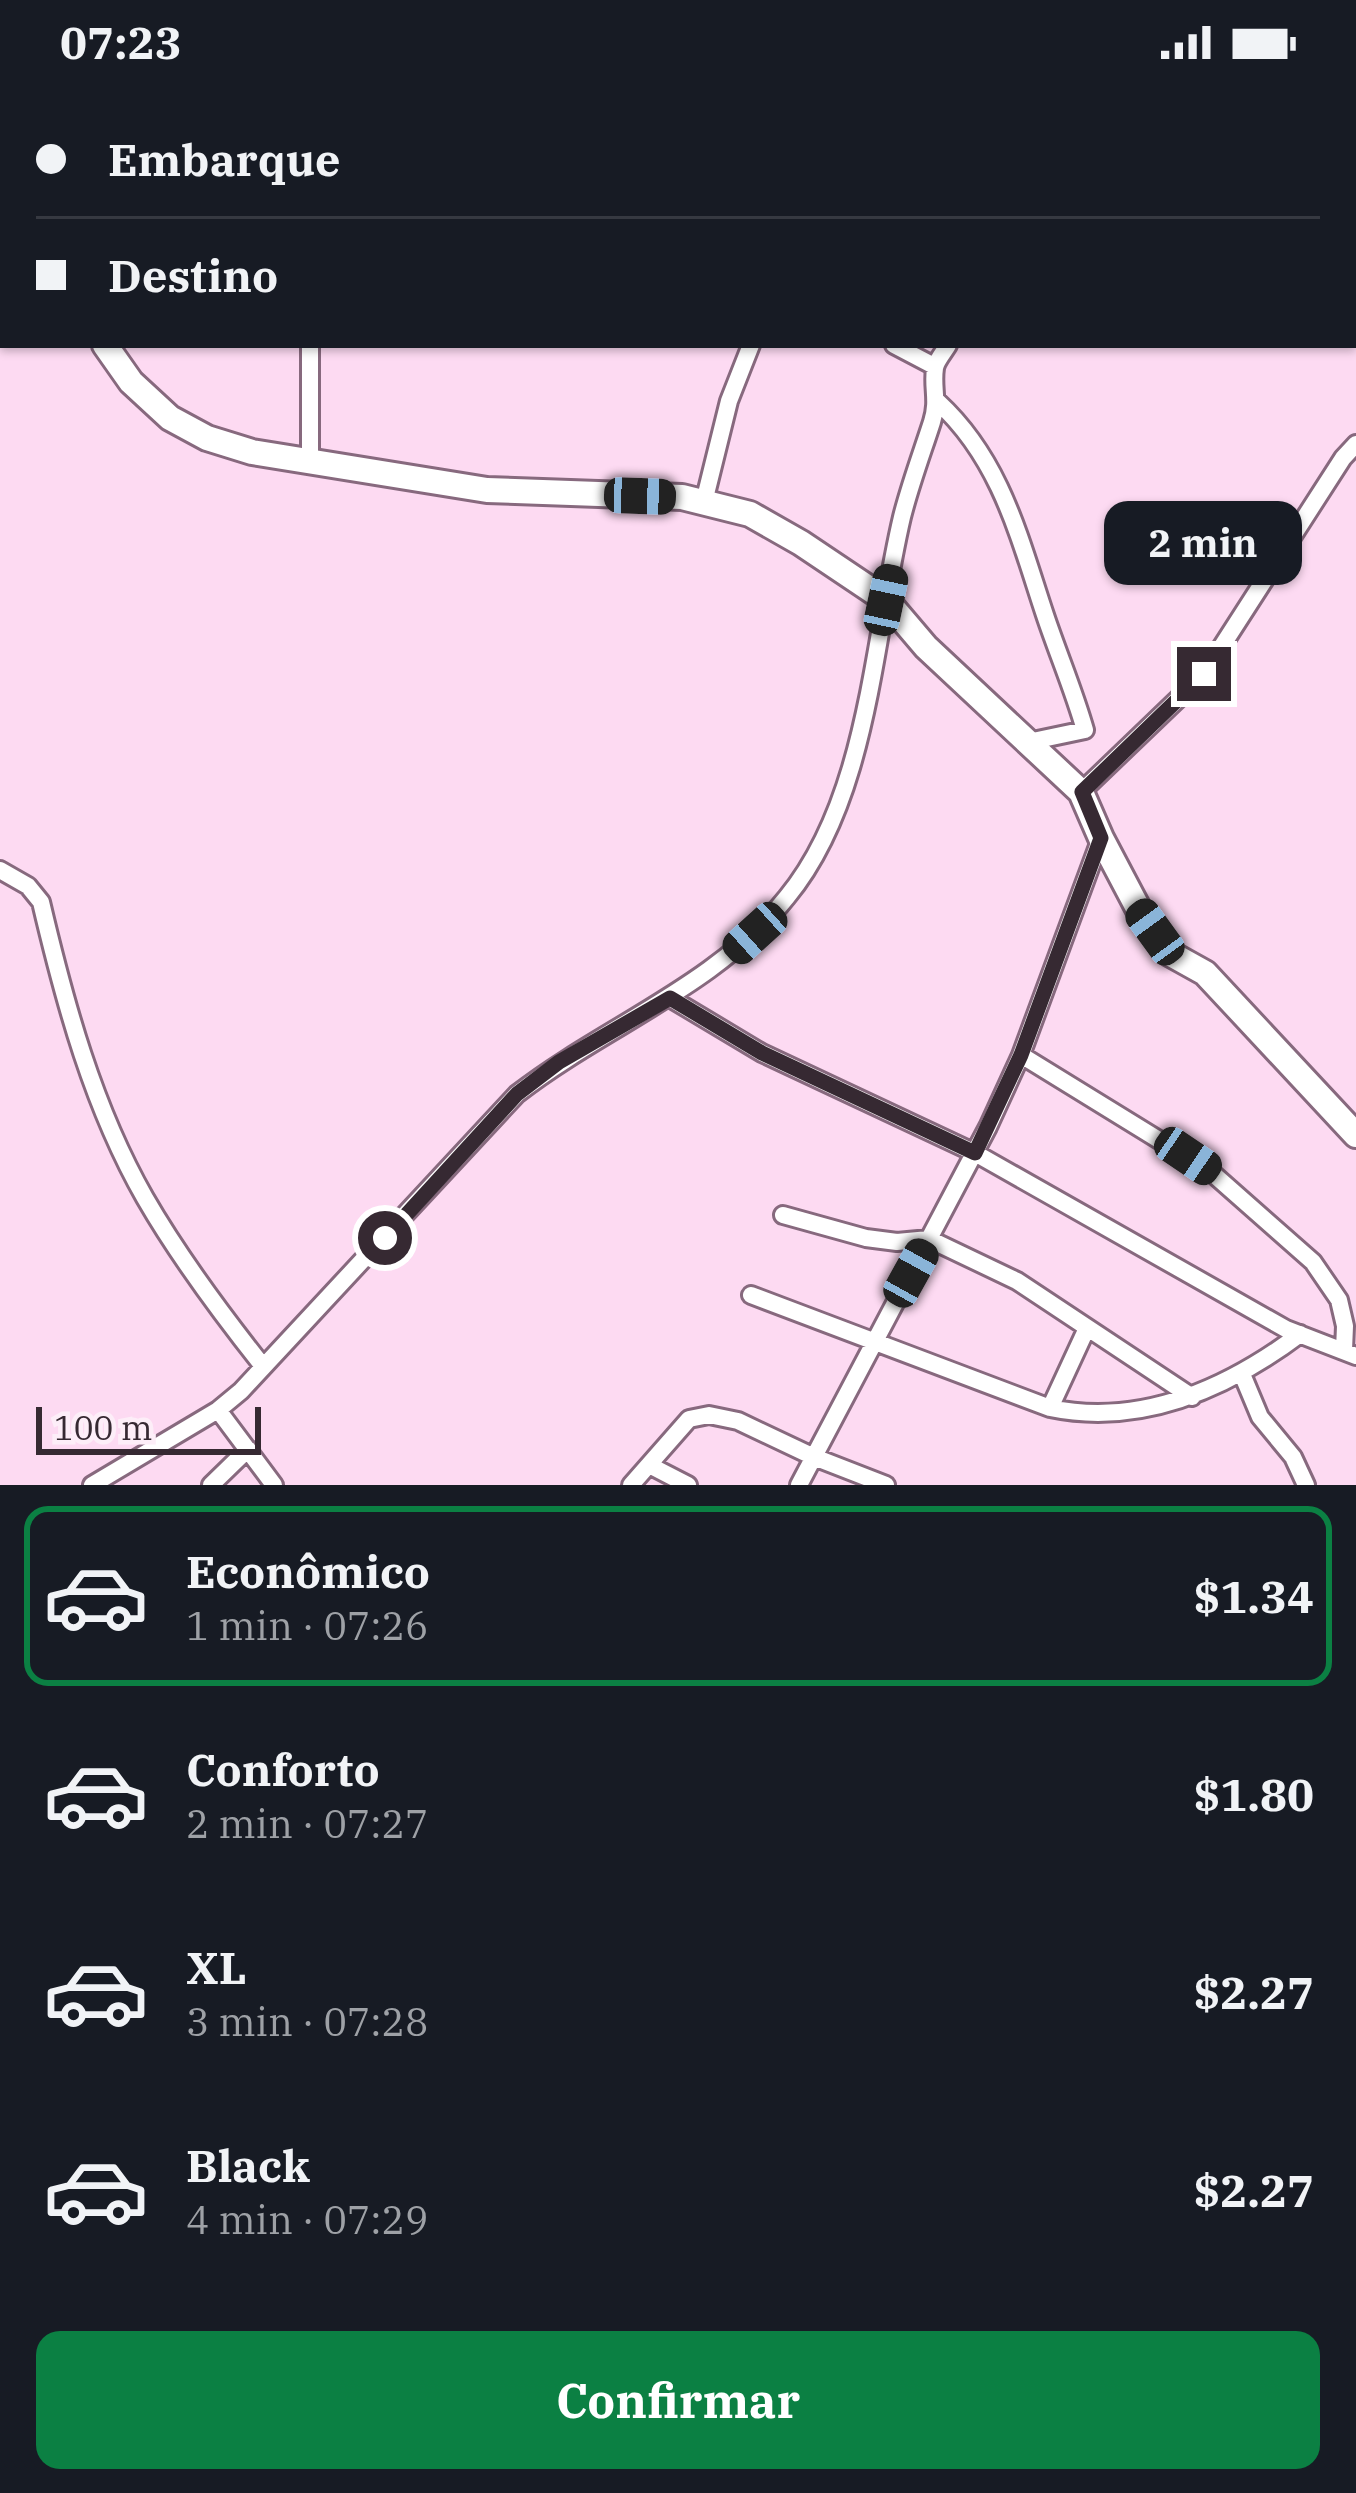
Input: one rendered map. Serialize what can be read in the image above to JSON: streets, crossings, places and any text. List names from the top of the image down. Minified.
{"scale_bar":"100 m","page":{"status":"07:23","banner":["Embarque","Destino"],"bubble":"2 min","scale":"100 m","list":[{"name":"Econômico","note":"1 min · 07:26","value":"$1.34"},{"name":"Conforto","note":"2 min · 07:27","value":"$1.80"},{"name":"XL","note":"3 min · 07:28","value":"$2.27"},{"name":"Black","note":"4 min · 07:29","value":"$2.27"}],"buttons":"Confirmar"}}
